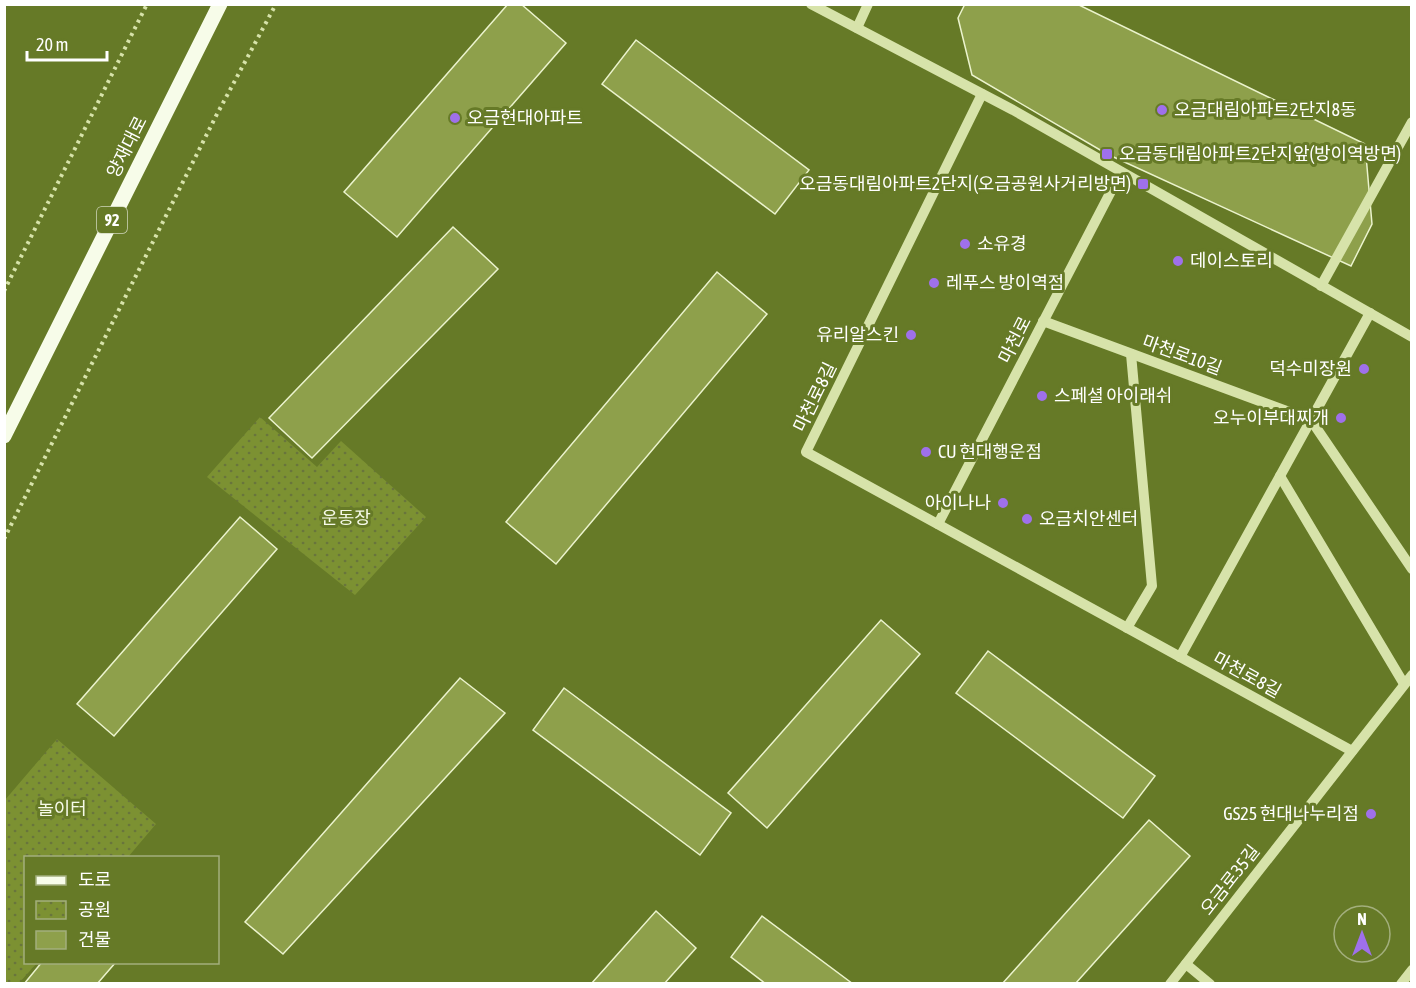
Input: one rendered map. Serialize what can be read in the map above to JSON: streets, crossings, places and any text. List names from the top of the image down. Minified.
{"streets":{"main road":["양재대로","92"],"street":["마천로","마천로10길","마천로8길","오금로35길"]},"crossings":[["마천로","마천로10길"],["마천로","마천로8길"],["마천로8길","오금로35길"]],"parks":["운동장","놀이터"],"places":{"other":["오금대림아파트2단지8동","오금현대아파트","소유경","데이스토리","레푸스 방이역점","유리알스킨","덕수미장원","스페셜 아이래쉬","오누이부대찌개","CU 현대행운점","아이나나","오금치안센터","GS25 현대나누리점"],"transit":["오금동대림아파트2단지앞(방이역방면)","오금동대림아파트2단지(오금공원사거리방면)"]},"legend":["도로","공원","건물"],"scale_bar":"20 m","north":"top"}
